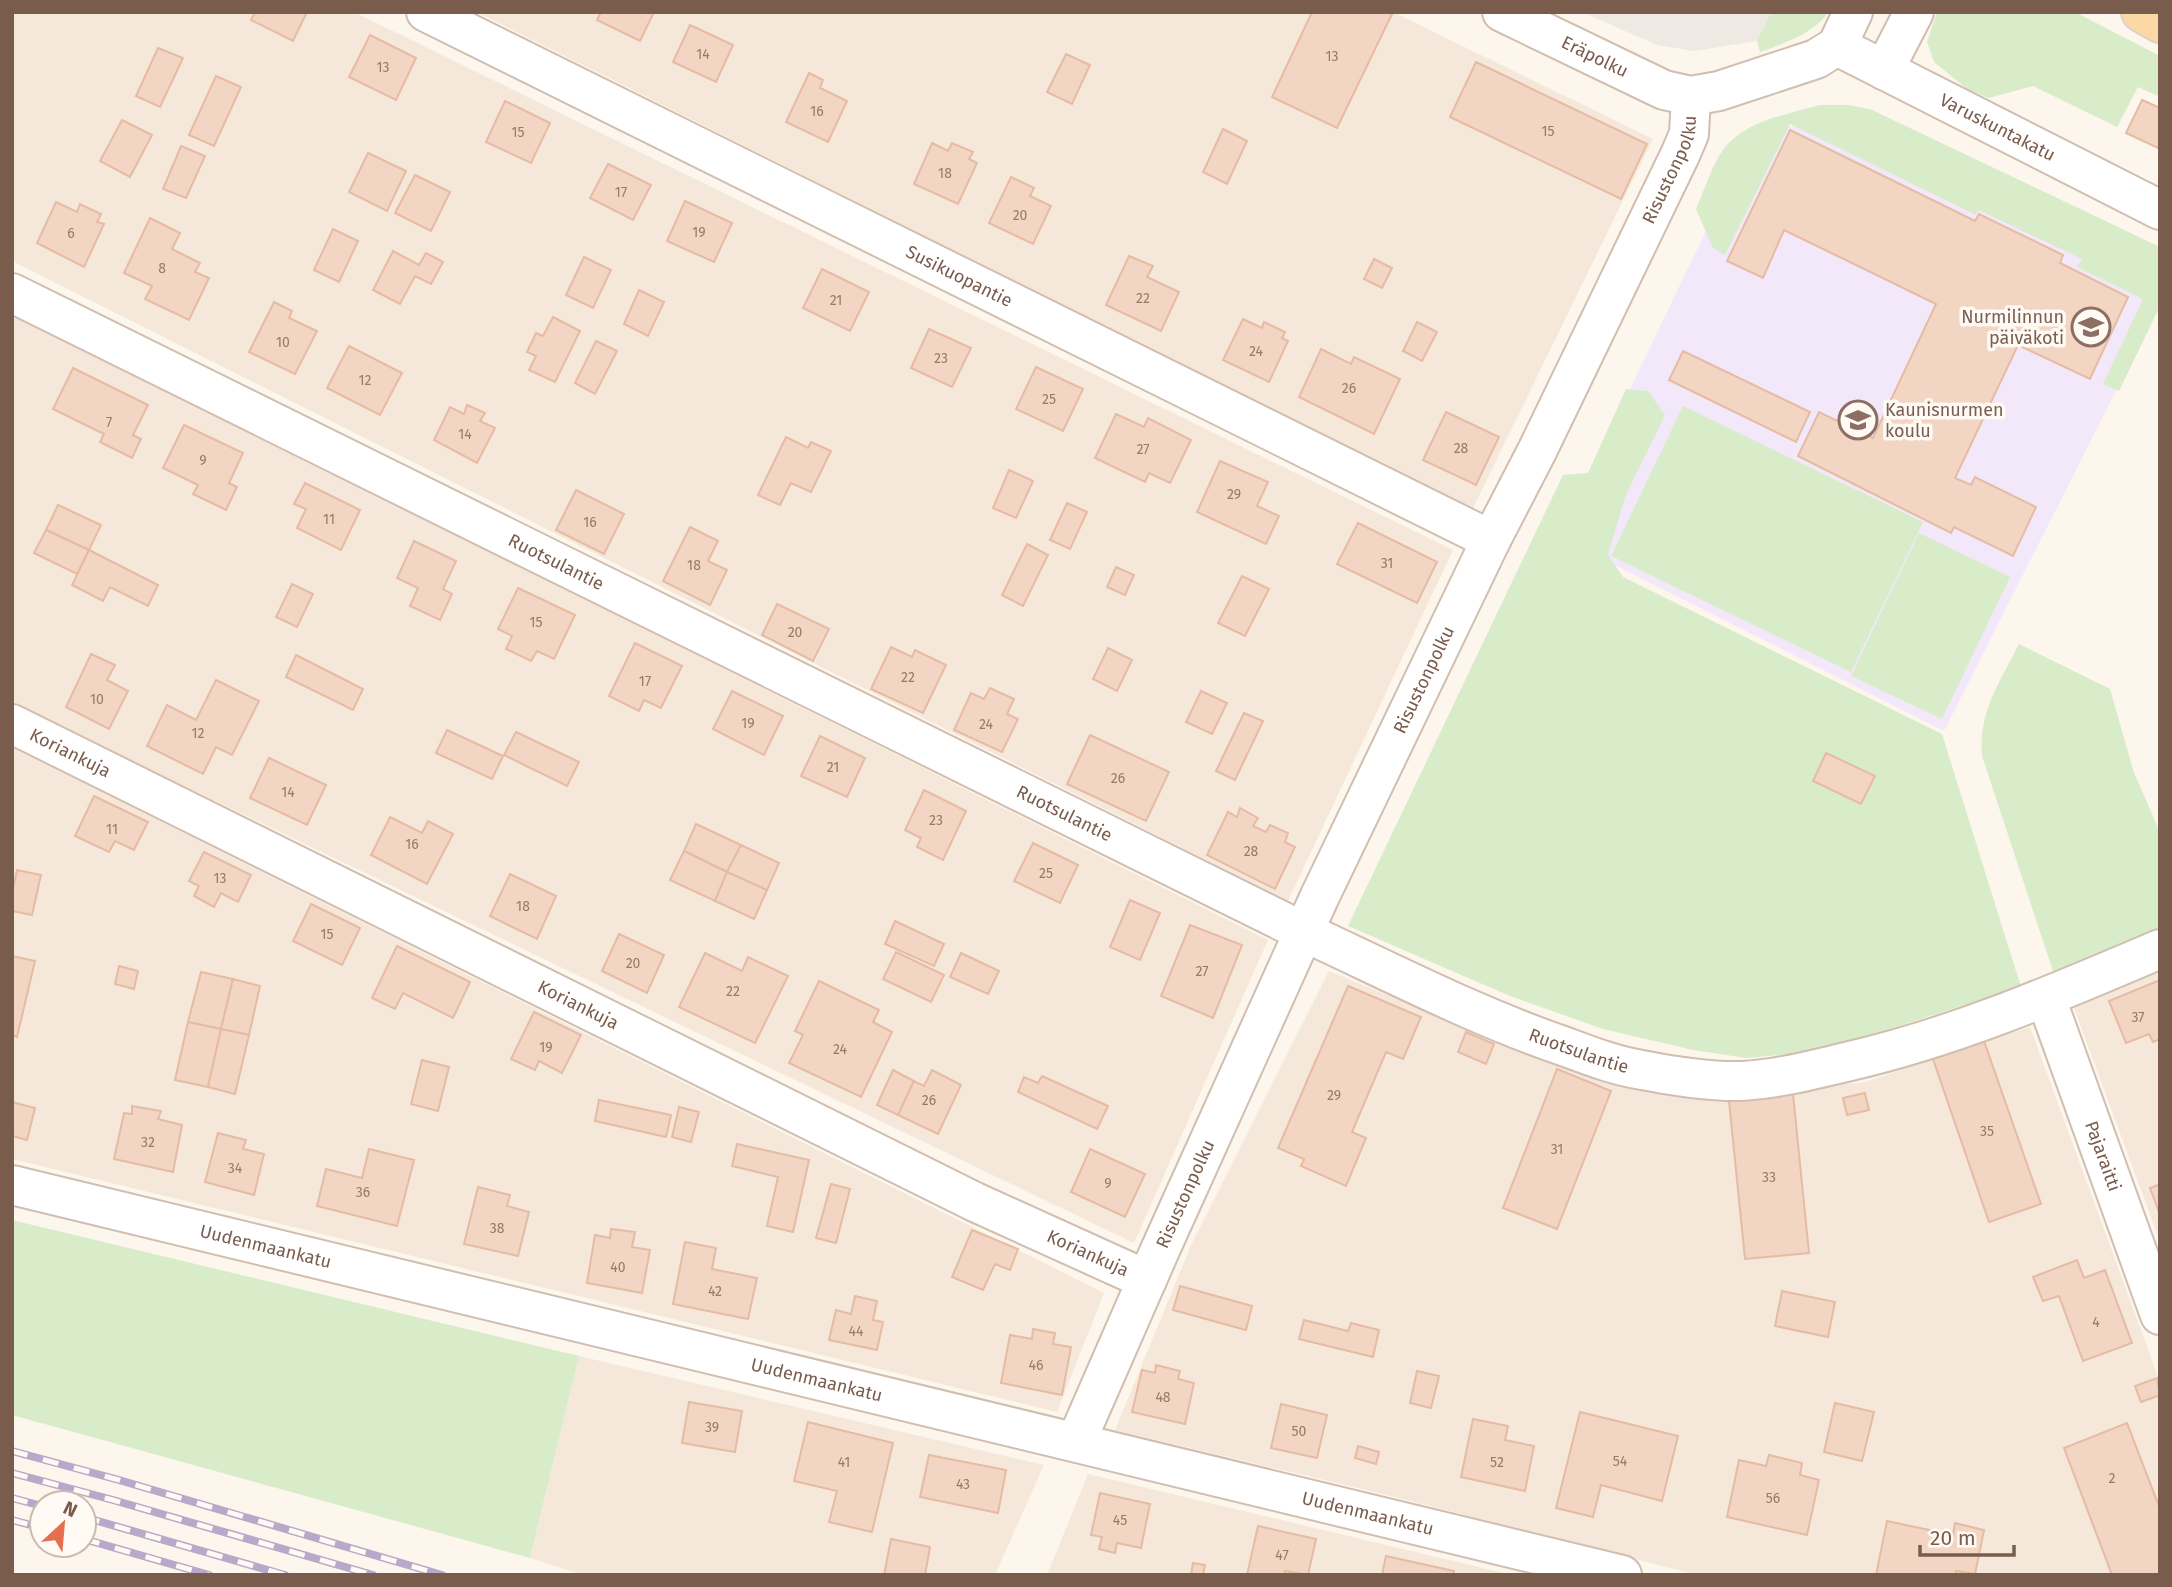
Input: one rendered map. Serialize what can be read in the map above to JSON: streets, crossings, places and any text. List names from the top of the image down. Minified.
{"streets":{"street":["Eräpolku","Varuskuntakatu","Risustonpolku","Susikuopantie","Ruotsulantie","Koriankuja","Pajaraitti","Uudenmaankatu"]},"crossings":[["Eräpolku","Risustonpolku"],["Varuskuntakatu","Risustonpolku"],["Risustonpolku","Susikuopantie"],["Risustonpolku","Ruotsulantie"],["Risustonpolku","Koriankuja"],["Risustonpolku","Uudenmaankatu"],["Ruotsulantie","Pajaraitti"]],"places":{"school or university":["Nurmilinnun päiväkoti","Kaunisnurmen koulu"]},"house_numbers":["14","13","13","16","15","15","18","17","20","19","6","8","22","21","10","24","23","12","26","25","7","14","28","27","9","29","11","16","31","18","15","20","22","17","10","19","24","12","21","26","14","23","11","16","28","25","13","18","15","20","27","22","37","19","24","29","26","35","32","31","34","33","9","36","38","40","42","4","44","46","48","39","50","54","41","52","2","43","56","45","47"],"scale_bar":"20 m","north":"top right"}
